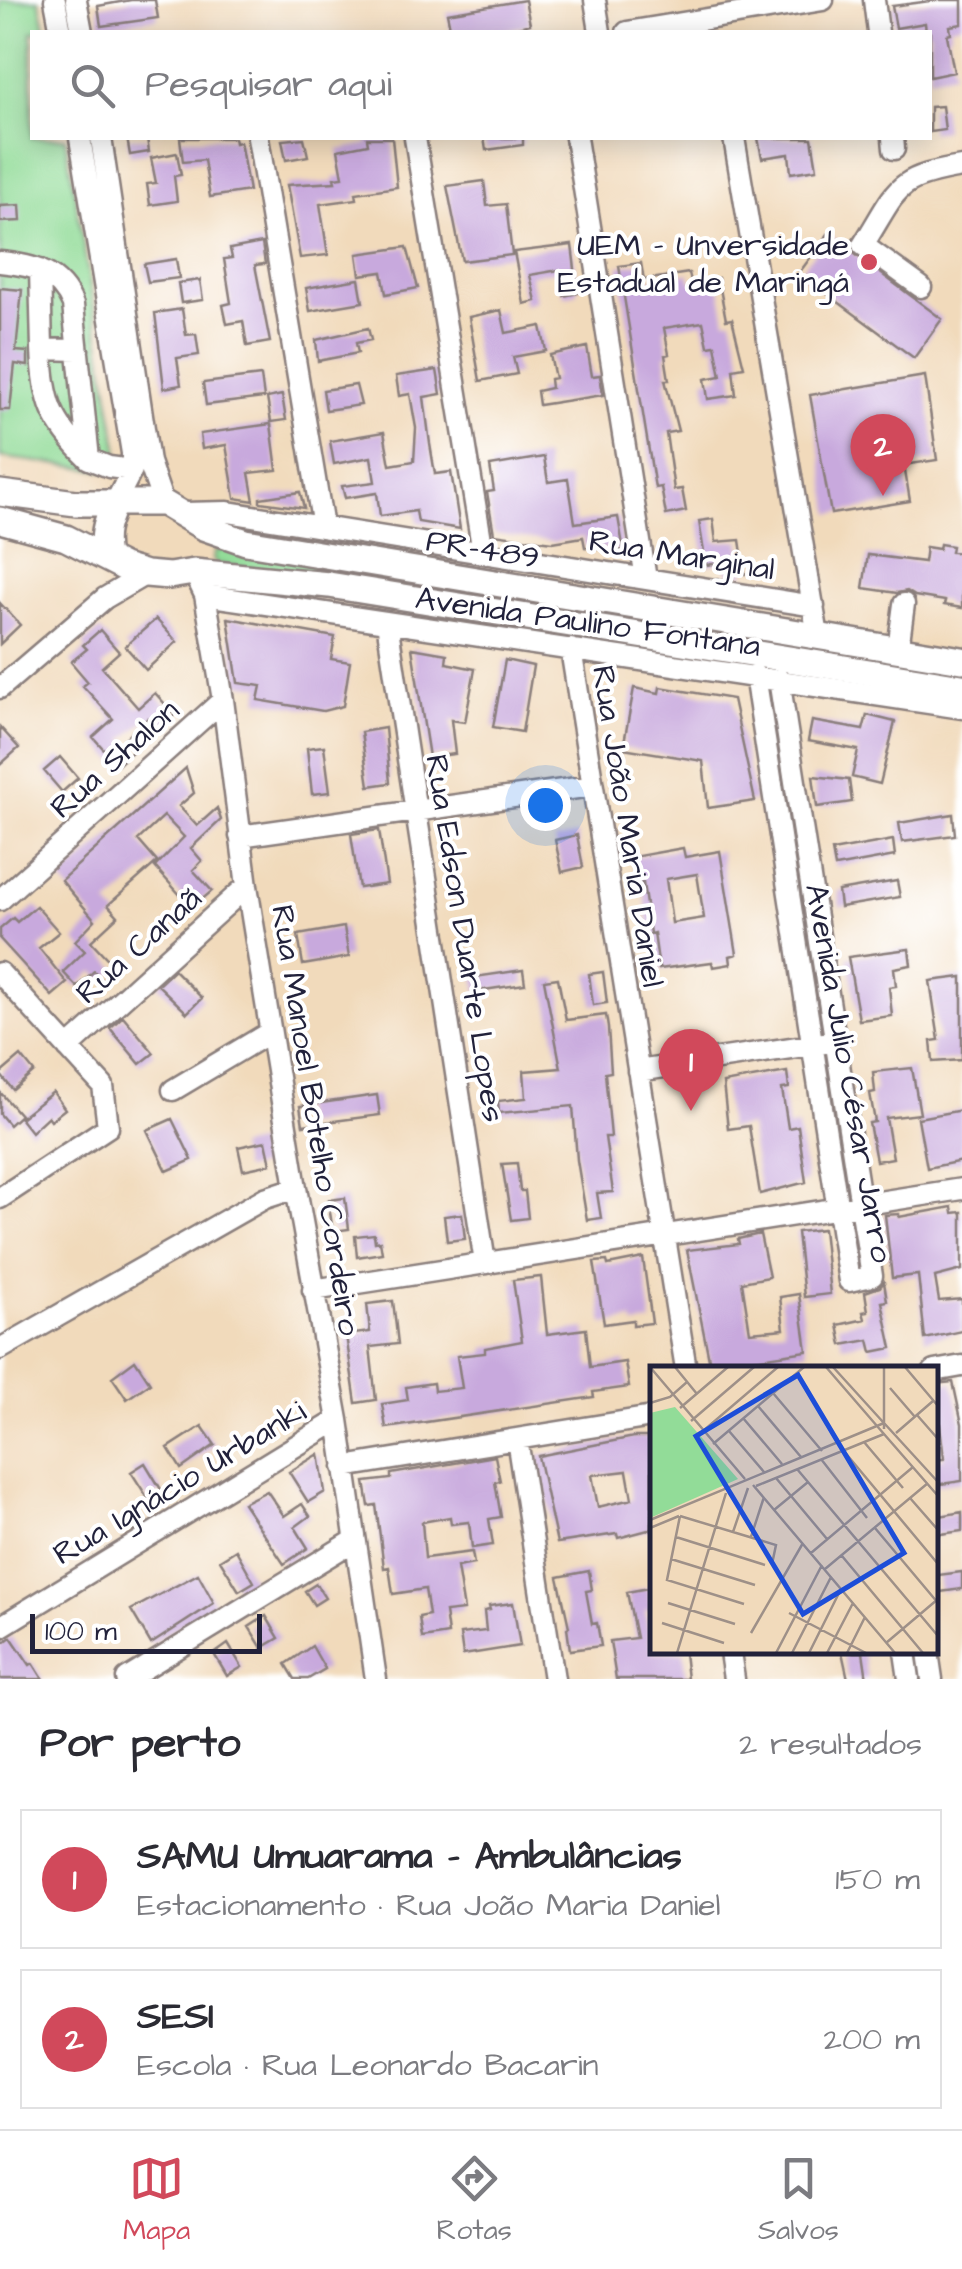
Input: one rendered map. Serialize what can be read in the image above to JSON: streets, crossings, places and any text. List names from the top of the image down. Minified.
{"streets":{"main road":["PR-489"],"street":["Rua Marginal","Avenida Paulino Fontana","Rua Shalon","Rua João Maria Daniel","Rua Edson Duarte Lopes","Rua Canaã","Avenida Julio César Jarro","Rua Manoel Botelho Cordeiro","Rua Ignácio Urbanki"]},"crossings":[["PR-489","Rua Marginal"],["PR-489","Avenida Paulino Fontana"],["PR-489","Rua Manoel Botelho Cordeiro"],["Avenida Paulino Fontana","Rua João Maria Daniel"],["Avenida Paulino Fontana","Rua Edson Duarte Lopes"],["Avenida Paulino Fontana","Avenida Julio César Jarro"],["Avenida Paulino Fontana","Rua Manoel Botelho Cordeiro"],["Rua Shalon","Rua Manoel Botelho Cordeiro"],["Rua Canaã","Rua Manoel Botelho Cordeiro"],["Rua Manoel Botelho Cordeiro","Rua Ignácio Urbanki"]],"places":["UEM - Unversidade Estadual de Maringá"],"scale_bar":"100 m","page":{"search":"Pesquisar aqui","pins":["2","1"],"scale":"100 m","heading":["Por perto","2 resultados"],"list":[{"mark":"1","name":"SAMU Umuarama - Ambulâncias","note":"Estacionamento · Rua João Maria Daniel","value":"150 m"},{"mark":"2","name":"SESI","note":"Escola · Rua Leonardo Bacarin","value":"200 m"}],"nav":["Mapa","Rotas","Salvos"]}}
